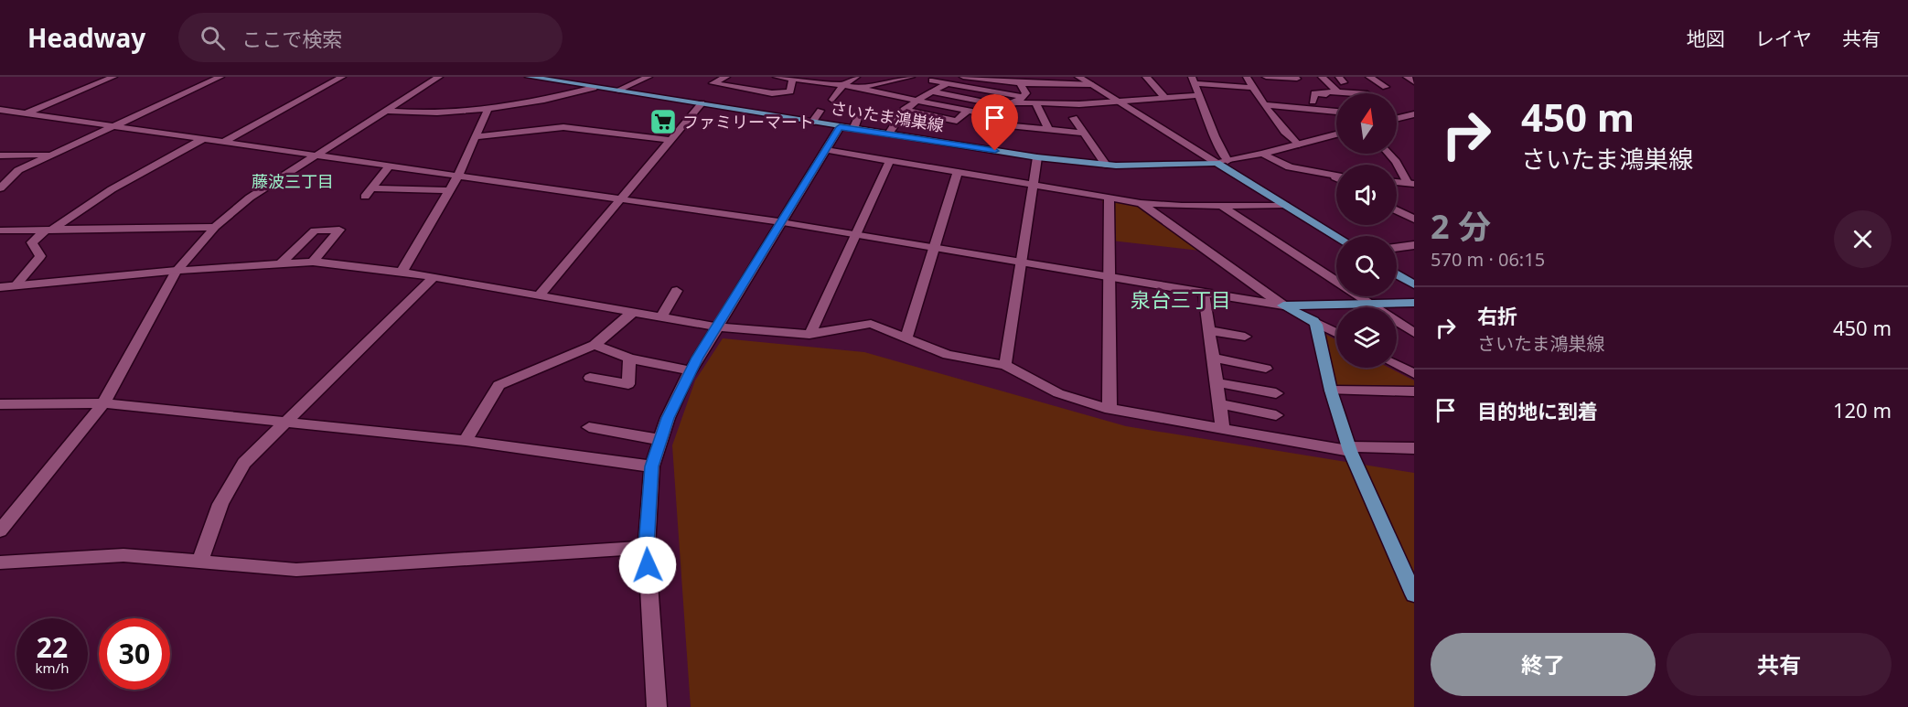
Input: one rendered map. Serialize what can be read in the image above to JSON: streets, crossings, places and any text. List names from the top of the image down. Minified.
{"streets":{"main road":["さいたま鴻巣線"]},"districts":["藤波三丁目","泉台三丁目"],"places":{"supermarket":["ファミリーマート"]},"north":"top","page":{"header":"Headway","search":"ここで検索","nav":["地図","レイヤ","共有"],"turn":["450 m","さいたま鴻巣線"],"heading":["2 分","570 m · 06:15"],"list":[{"name":"右折","note":"さいたま鴻巣線","value":"450 m"},{"name":"目的地に到着","value":"120 m"}],"speed":"22 km/h","limit":"30","buttons":["終了","共有"]}}
